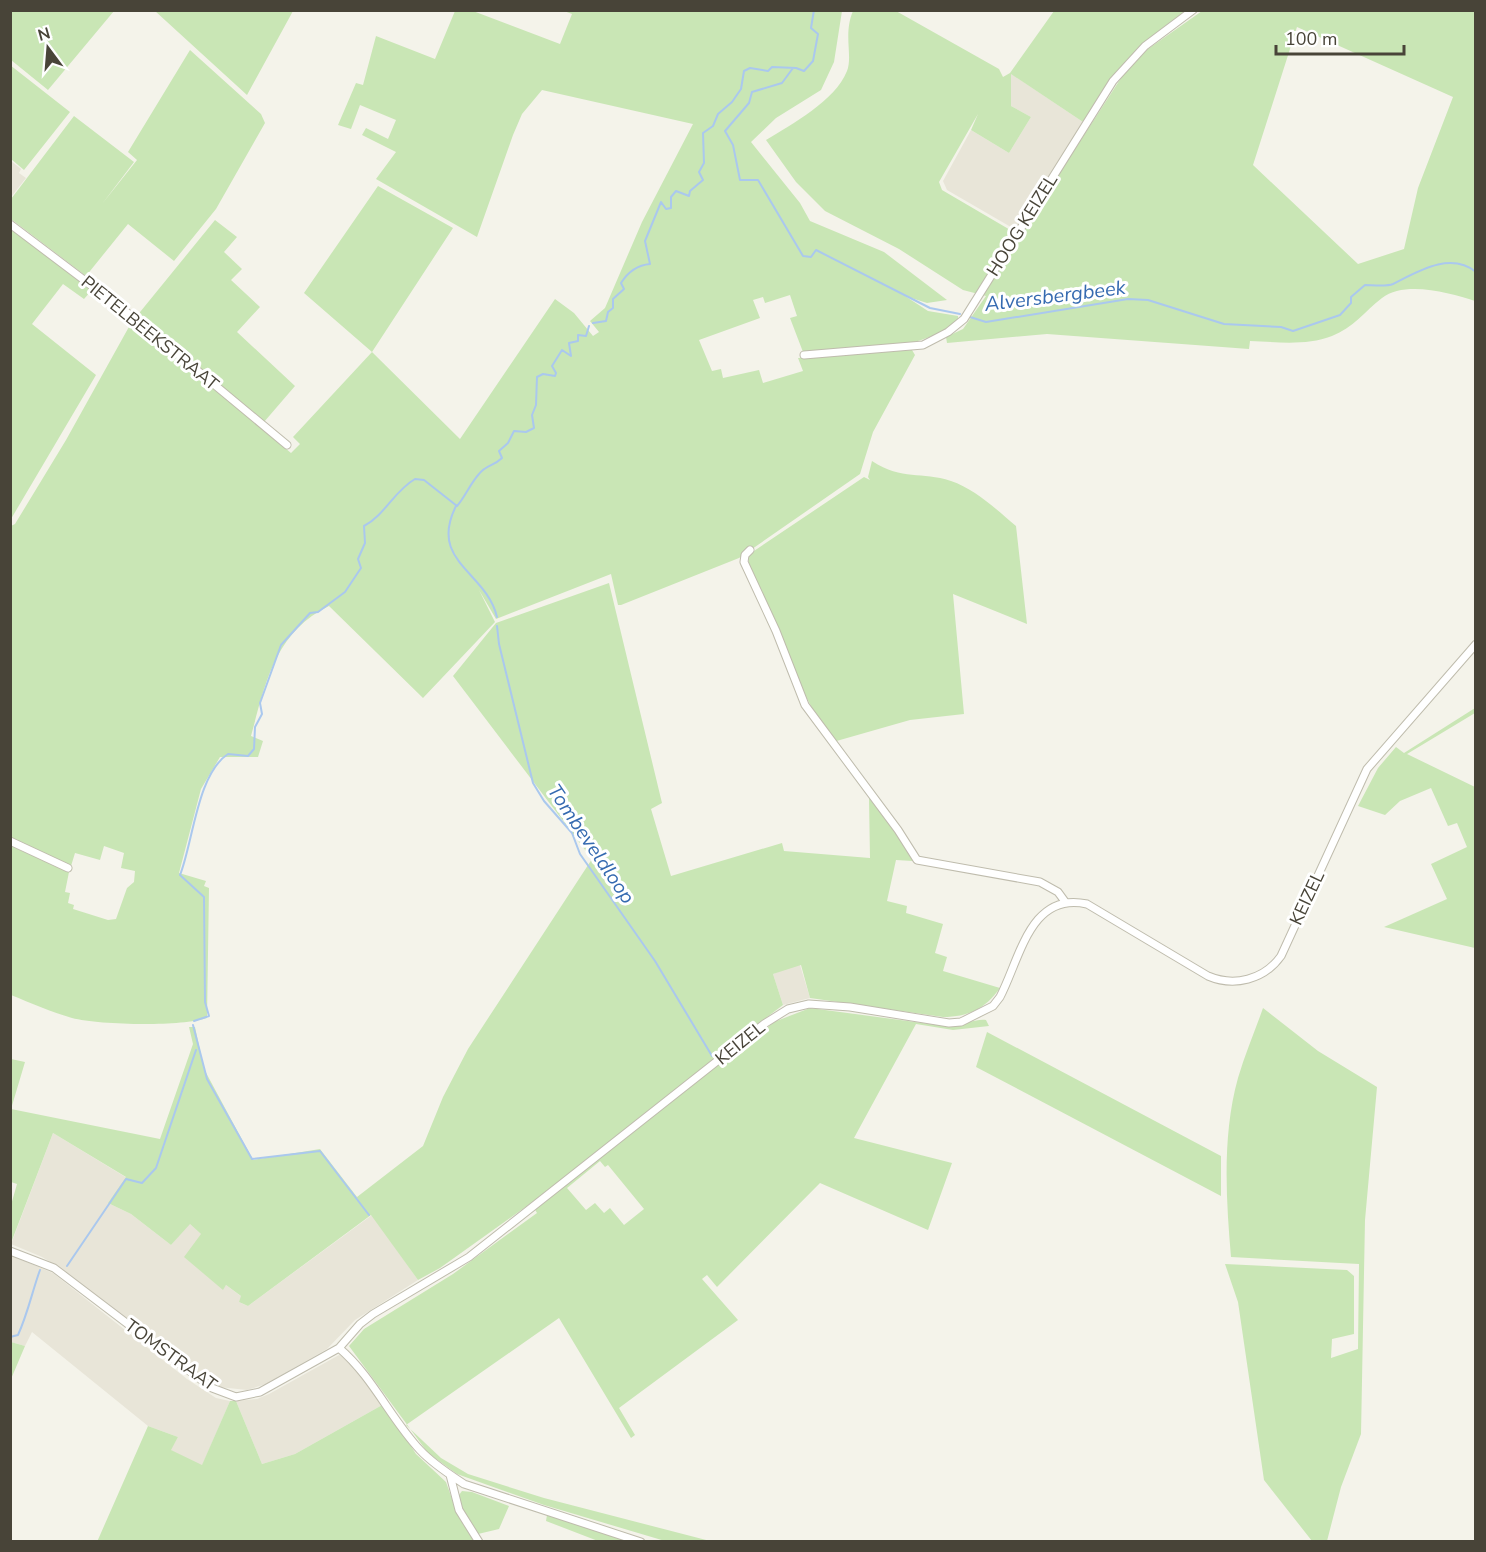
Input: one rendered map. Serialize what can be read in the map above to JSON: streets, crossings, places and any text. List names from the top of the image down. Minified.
{"streets":{"street":["HOOG KEIZEL","PIETELBEEKSTRAAT","KEIZEL","TOMSTRAAT"]},"crossings":[["KEIZEL","TOMSTRAAT"]],"water":["Alversbergbeek","Tombeveldloop"],"scale_bar":"100 m","north":"top"}
